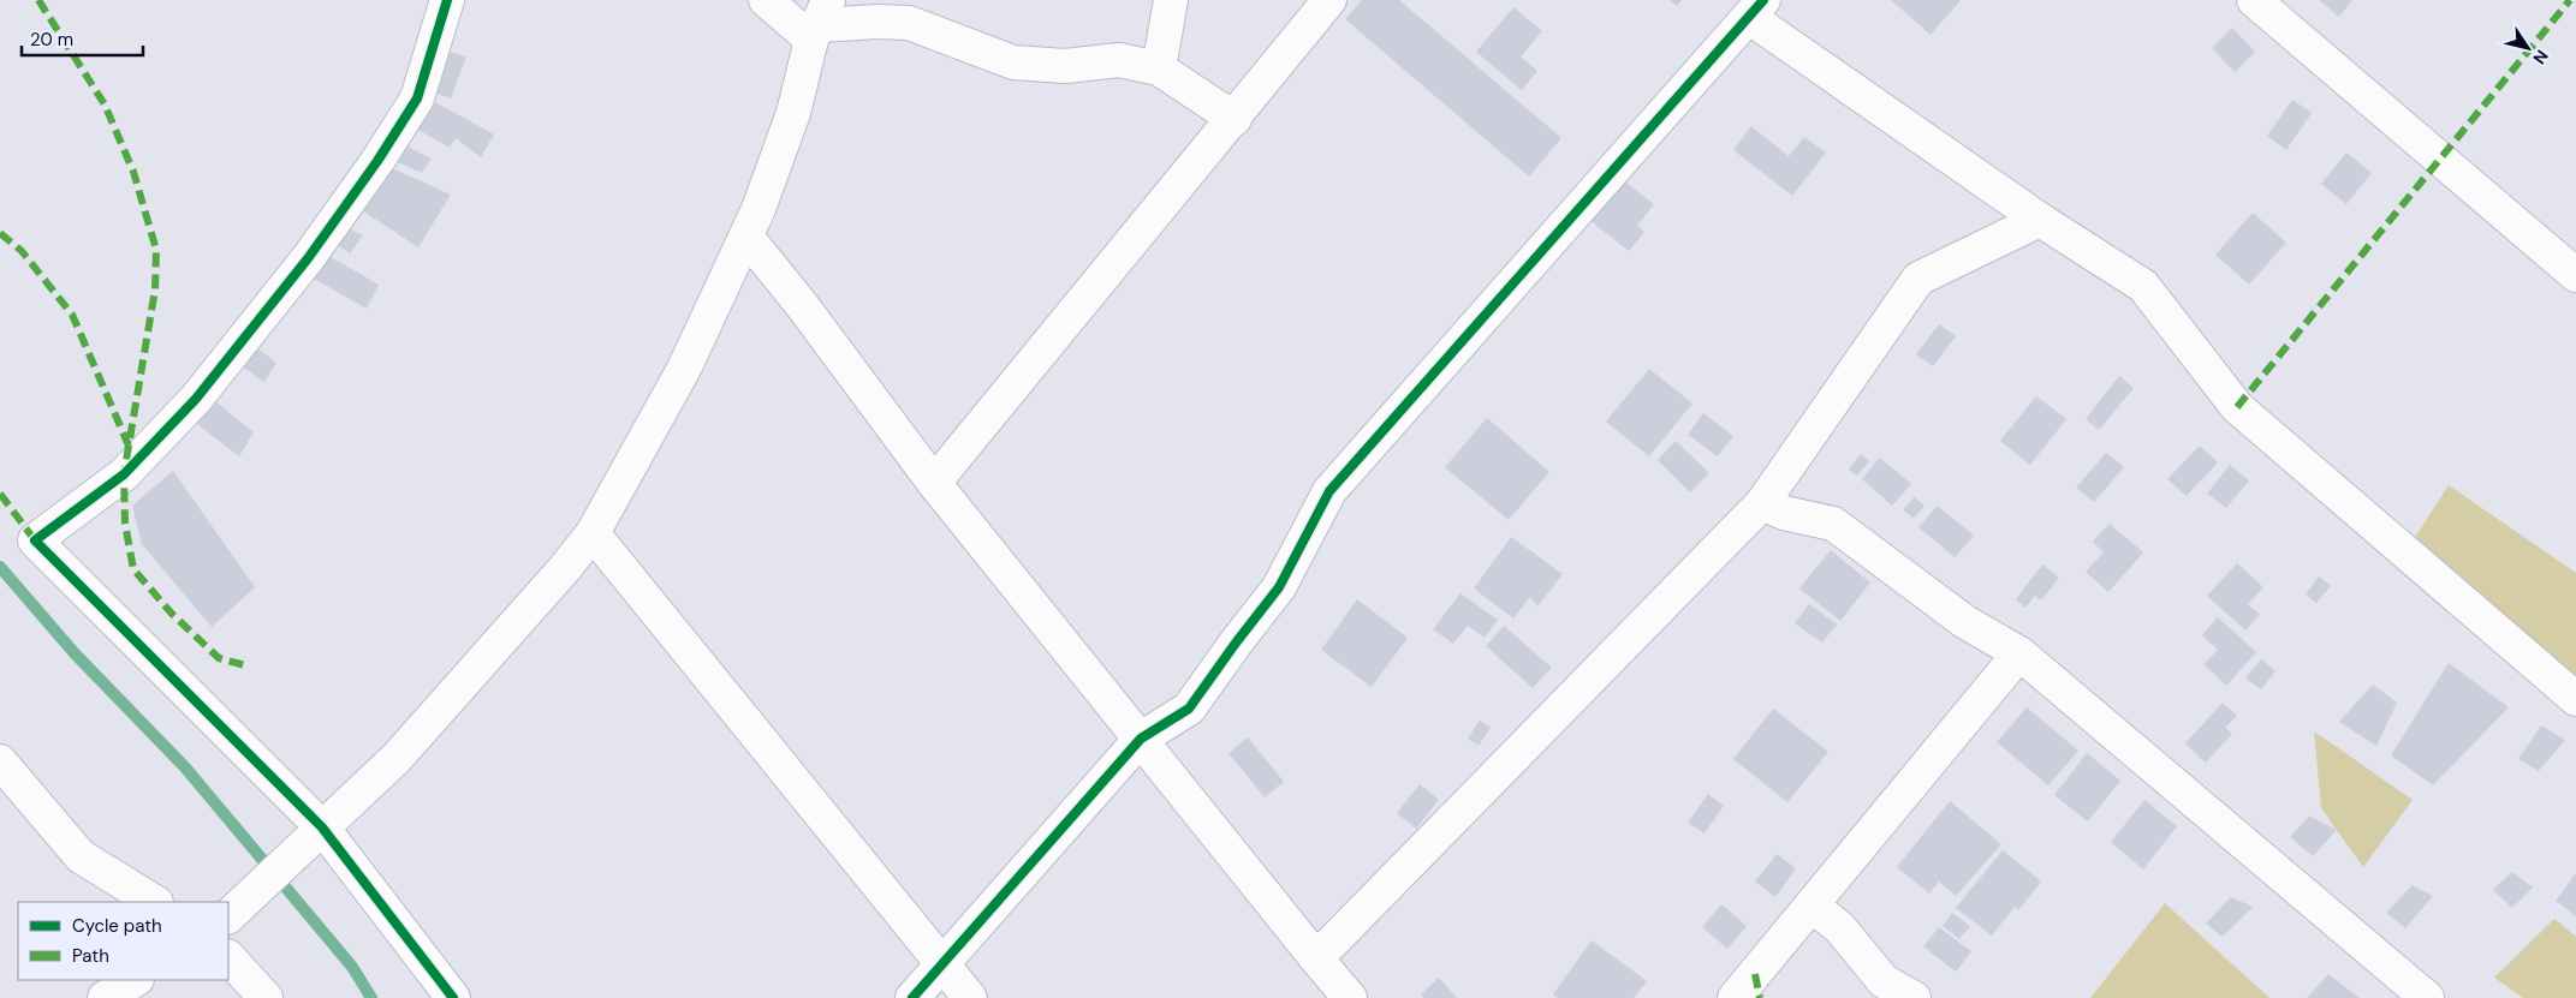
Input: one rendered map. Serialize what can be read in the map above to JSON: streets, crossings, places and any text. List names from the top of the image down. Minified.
{"legend":["Cycle path","Path"],"scale_bar":"20 m","north":"bottom right"}
